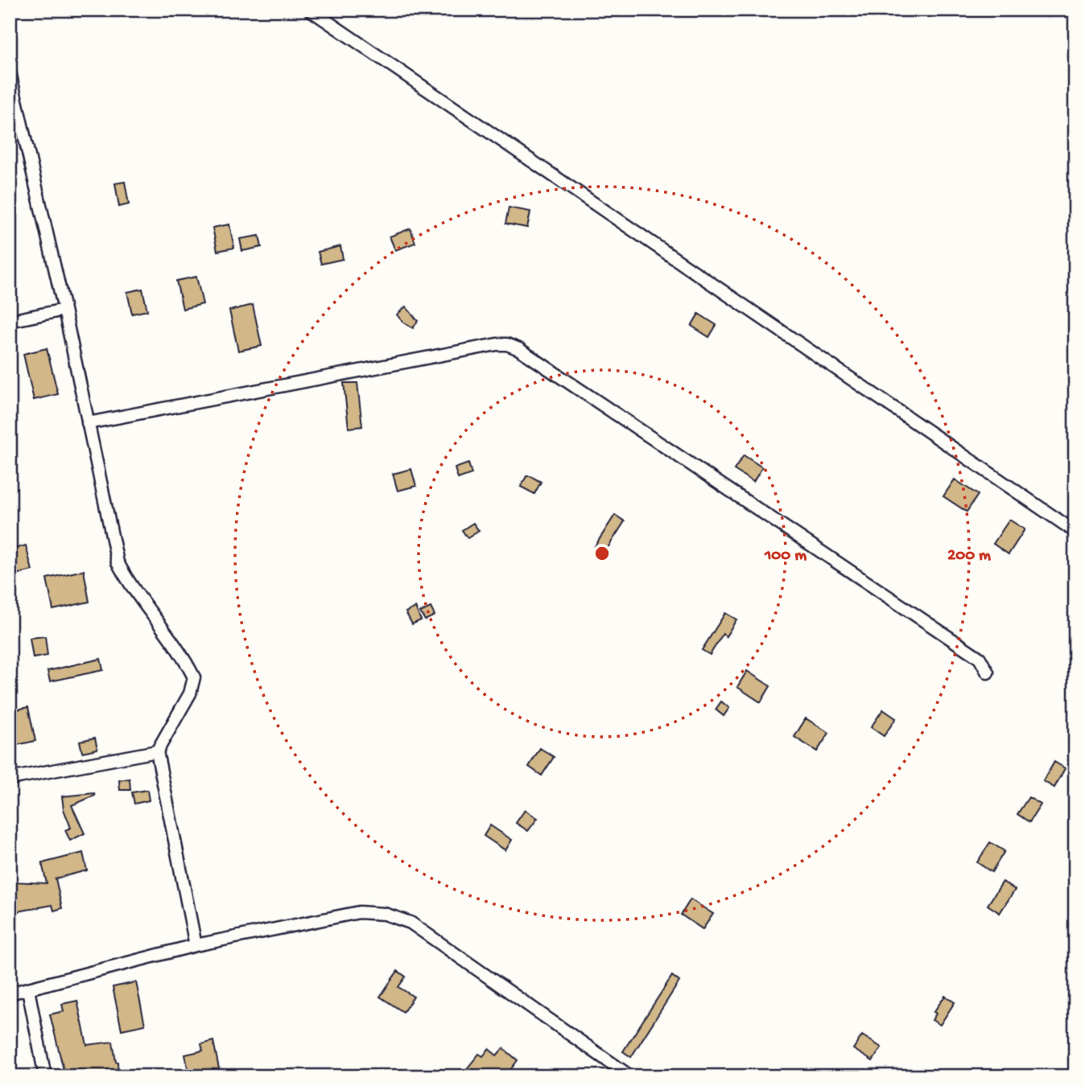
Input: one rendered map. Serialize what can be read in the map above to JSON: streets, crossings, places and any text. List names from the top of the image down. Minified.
{"rings":["100 m","200 m"]}
